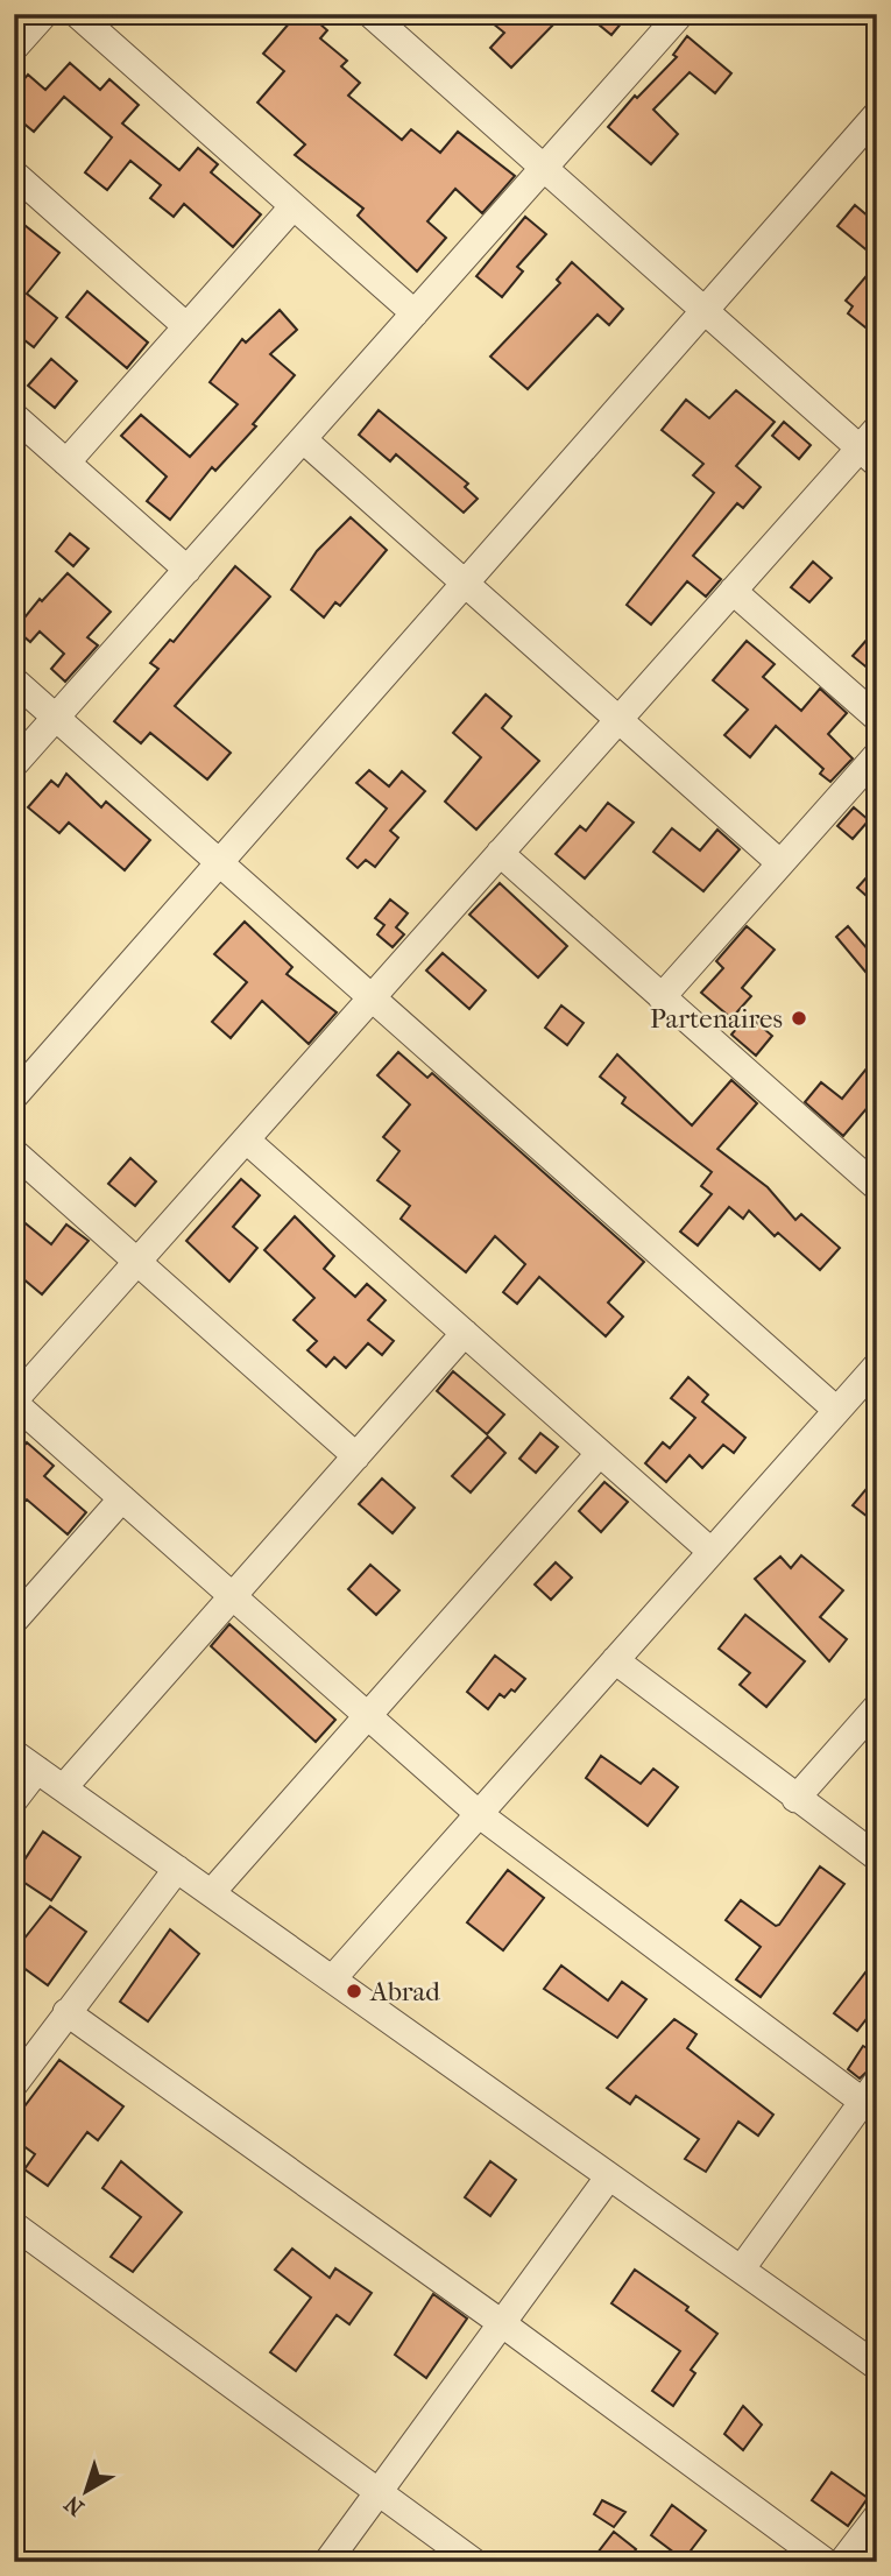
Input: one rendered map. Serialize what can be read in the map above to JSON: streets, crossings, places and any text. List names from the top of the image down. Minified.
{"places":["Partenaires","Abrad"],"north":"bottom left"}
